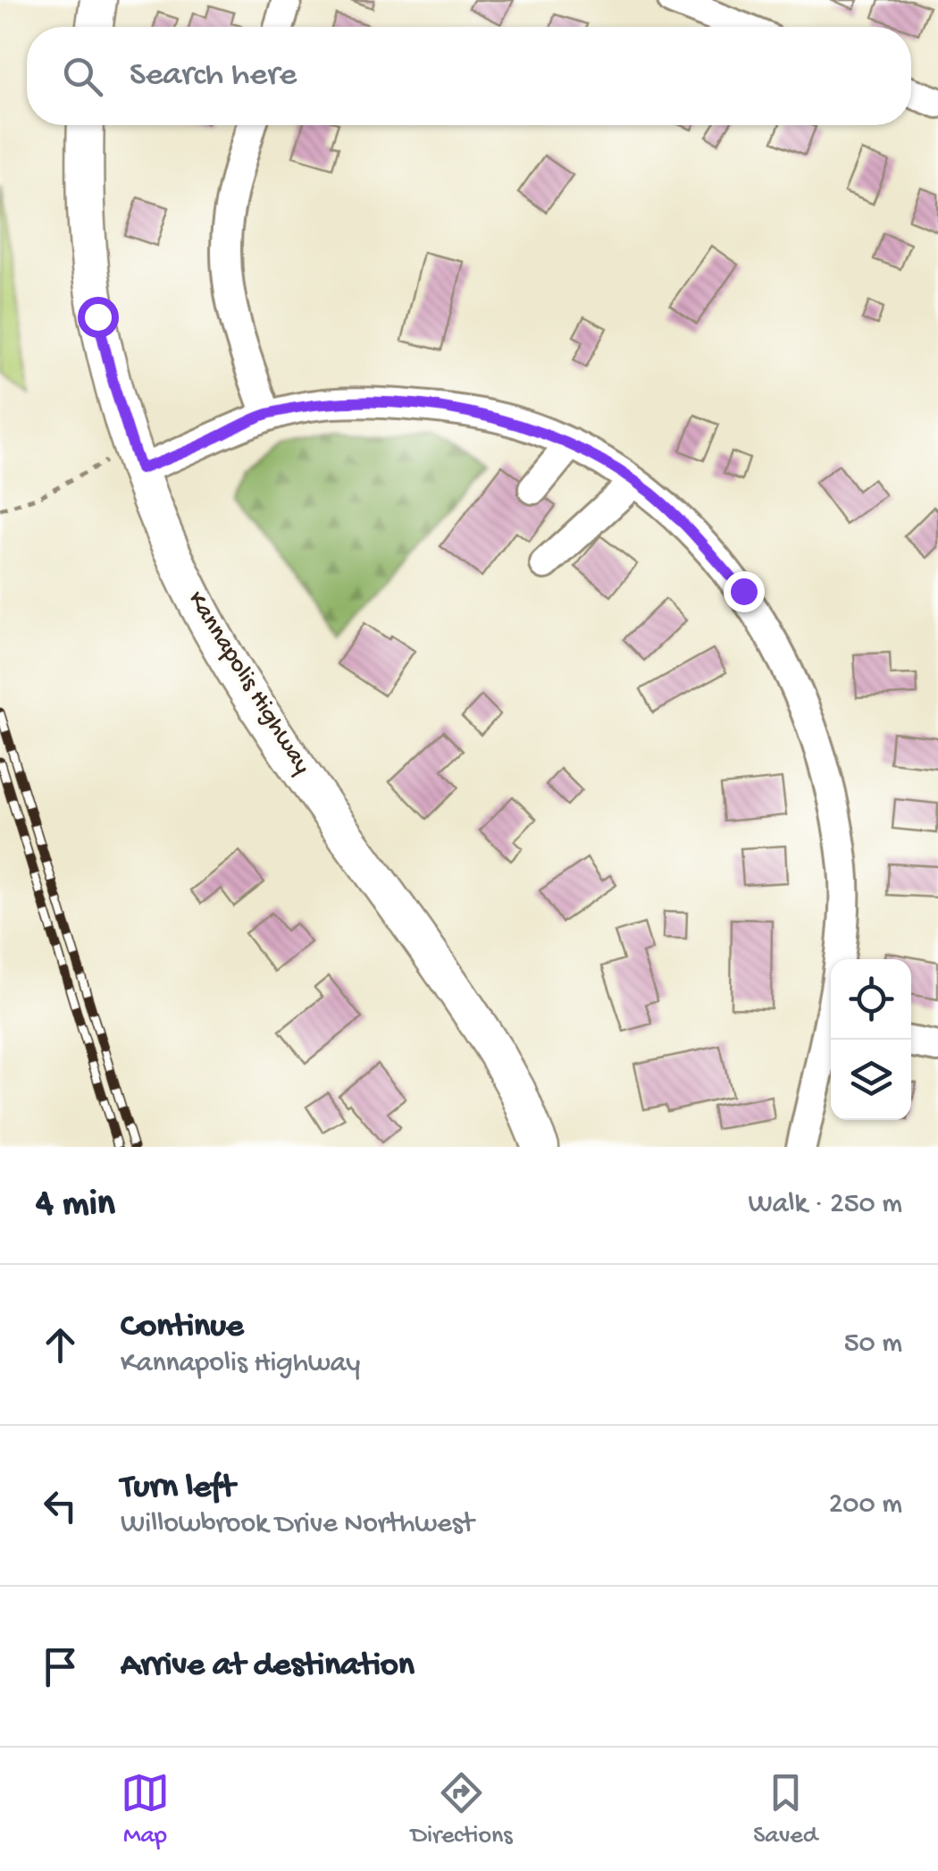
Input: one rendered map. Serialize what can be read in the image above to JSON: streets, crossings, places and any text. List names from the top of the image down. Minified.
{"streets":{"main road":["Kannapolis Highway"]},"page":{"search":"Search here","heading":["4 min","Walk · 250 m"],"list":[["Continue","Kannapolis Highway","50 m"],["Turn left","Willowbrook Drive Northwest","200 m"],"Arrive at destination"],"nav":["Map","Directions","Saved"]}}
